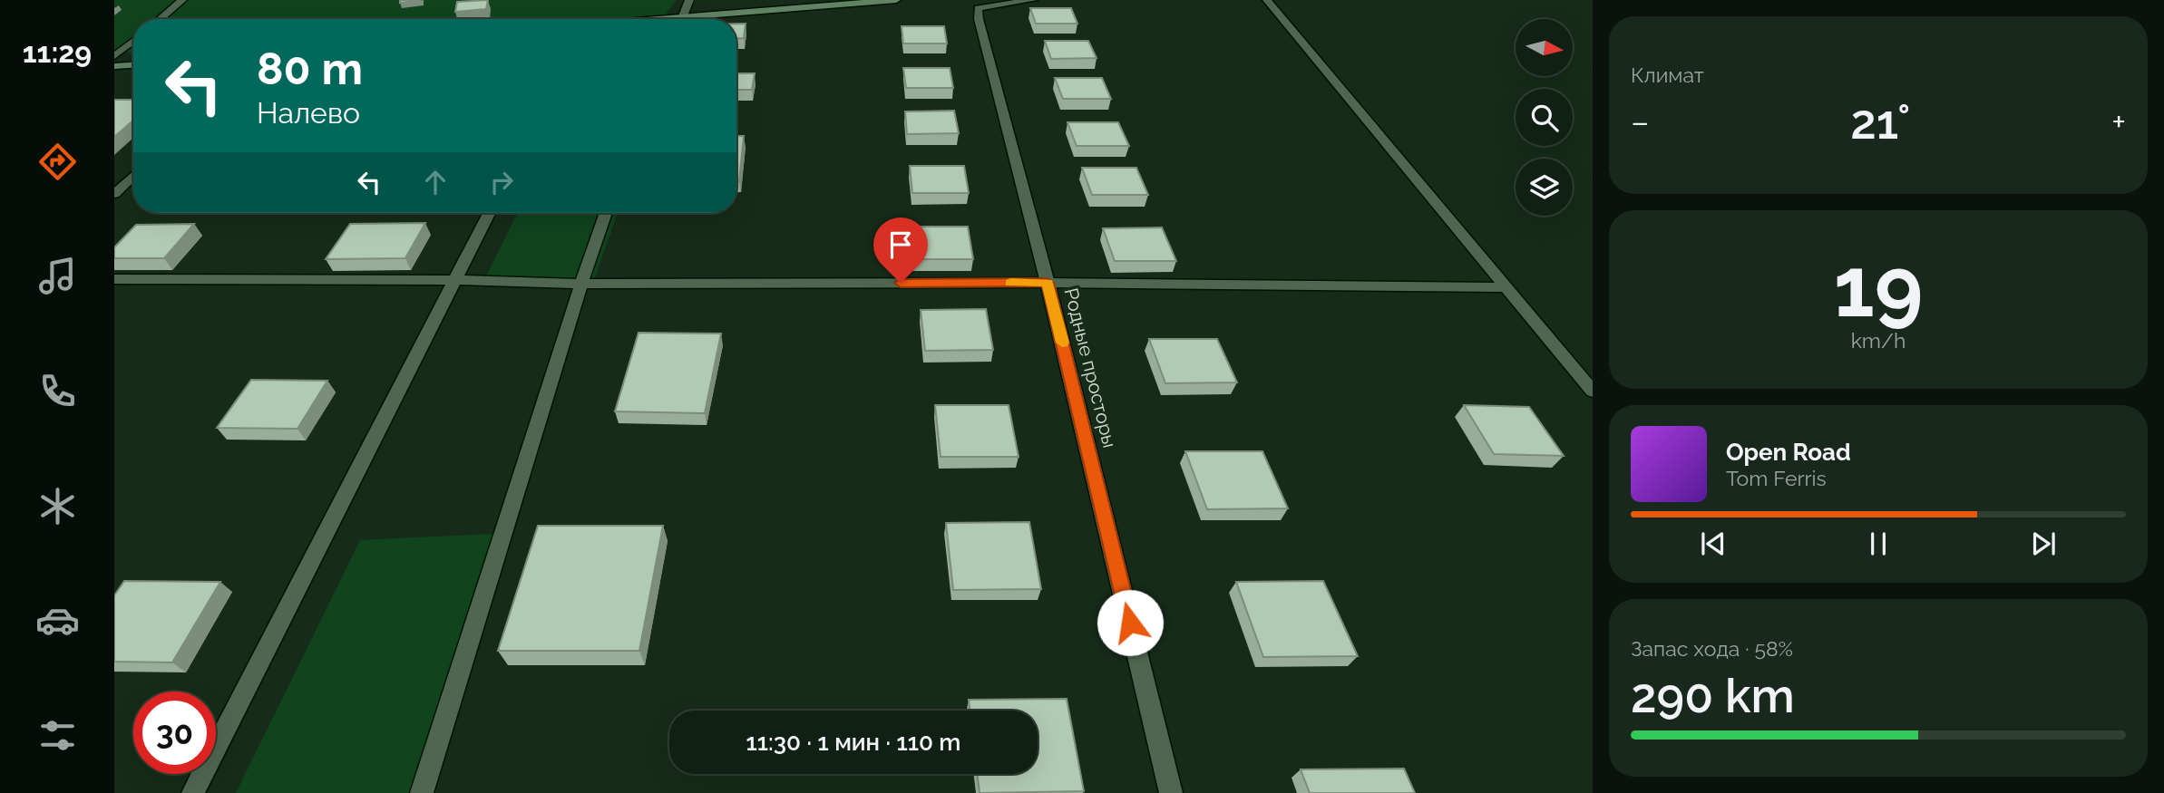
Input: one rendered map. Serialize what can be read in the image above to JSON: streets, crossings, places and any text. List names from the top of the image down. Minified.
{"streets":{"street":["Родные просторы"]},"north":"right","page":{"tabs":"11:29","tile":["Климат",["19","km/h"],["Запас хода · 58%","290 km"]],"turn":["80 m","Налево"],"heat":["−","21°","+"],"song":["Open Road","Tom Ferris"],"limit":"30","trip":"11:30 · 1 мин · 110 m"}}
